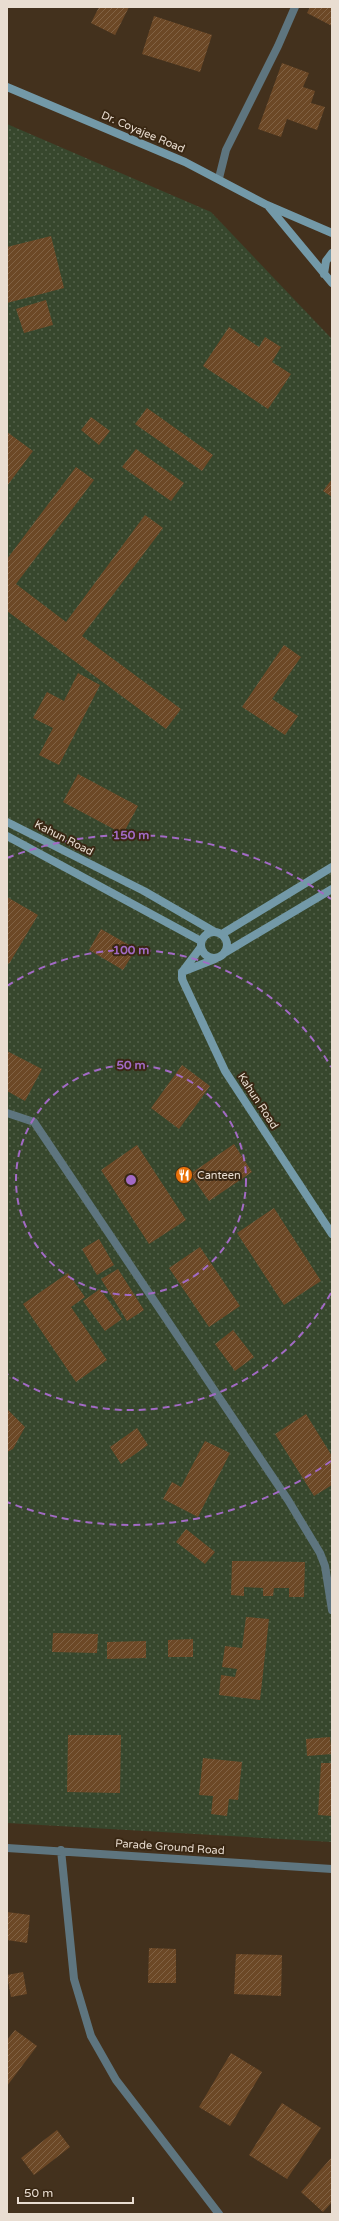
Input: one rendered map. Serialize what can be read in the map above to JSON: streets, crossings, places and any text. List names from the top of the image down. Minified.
{"streets":{"street":["Dr. Coyajee Road","Kahun Road","Parade Ground Road"]},"places":{"restaurant":["Canteen"]},"scale_bar":"50 m","rings":["150 m","100 m","50 m"]}
